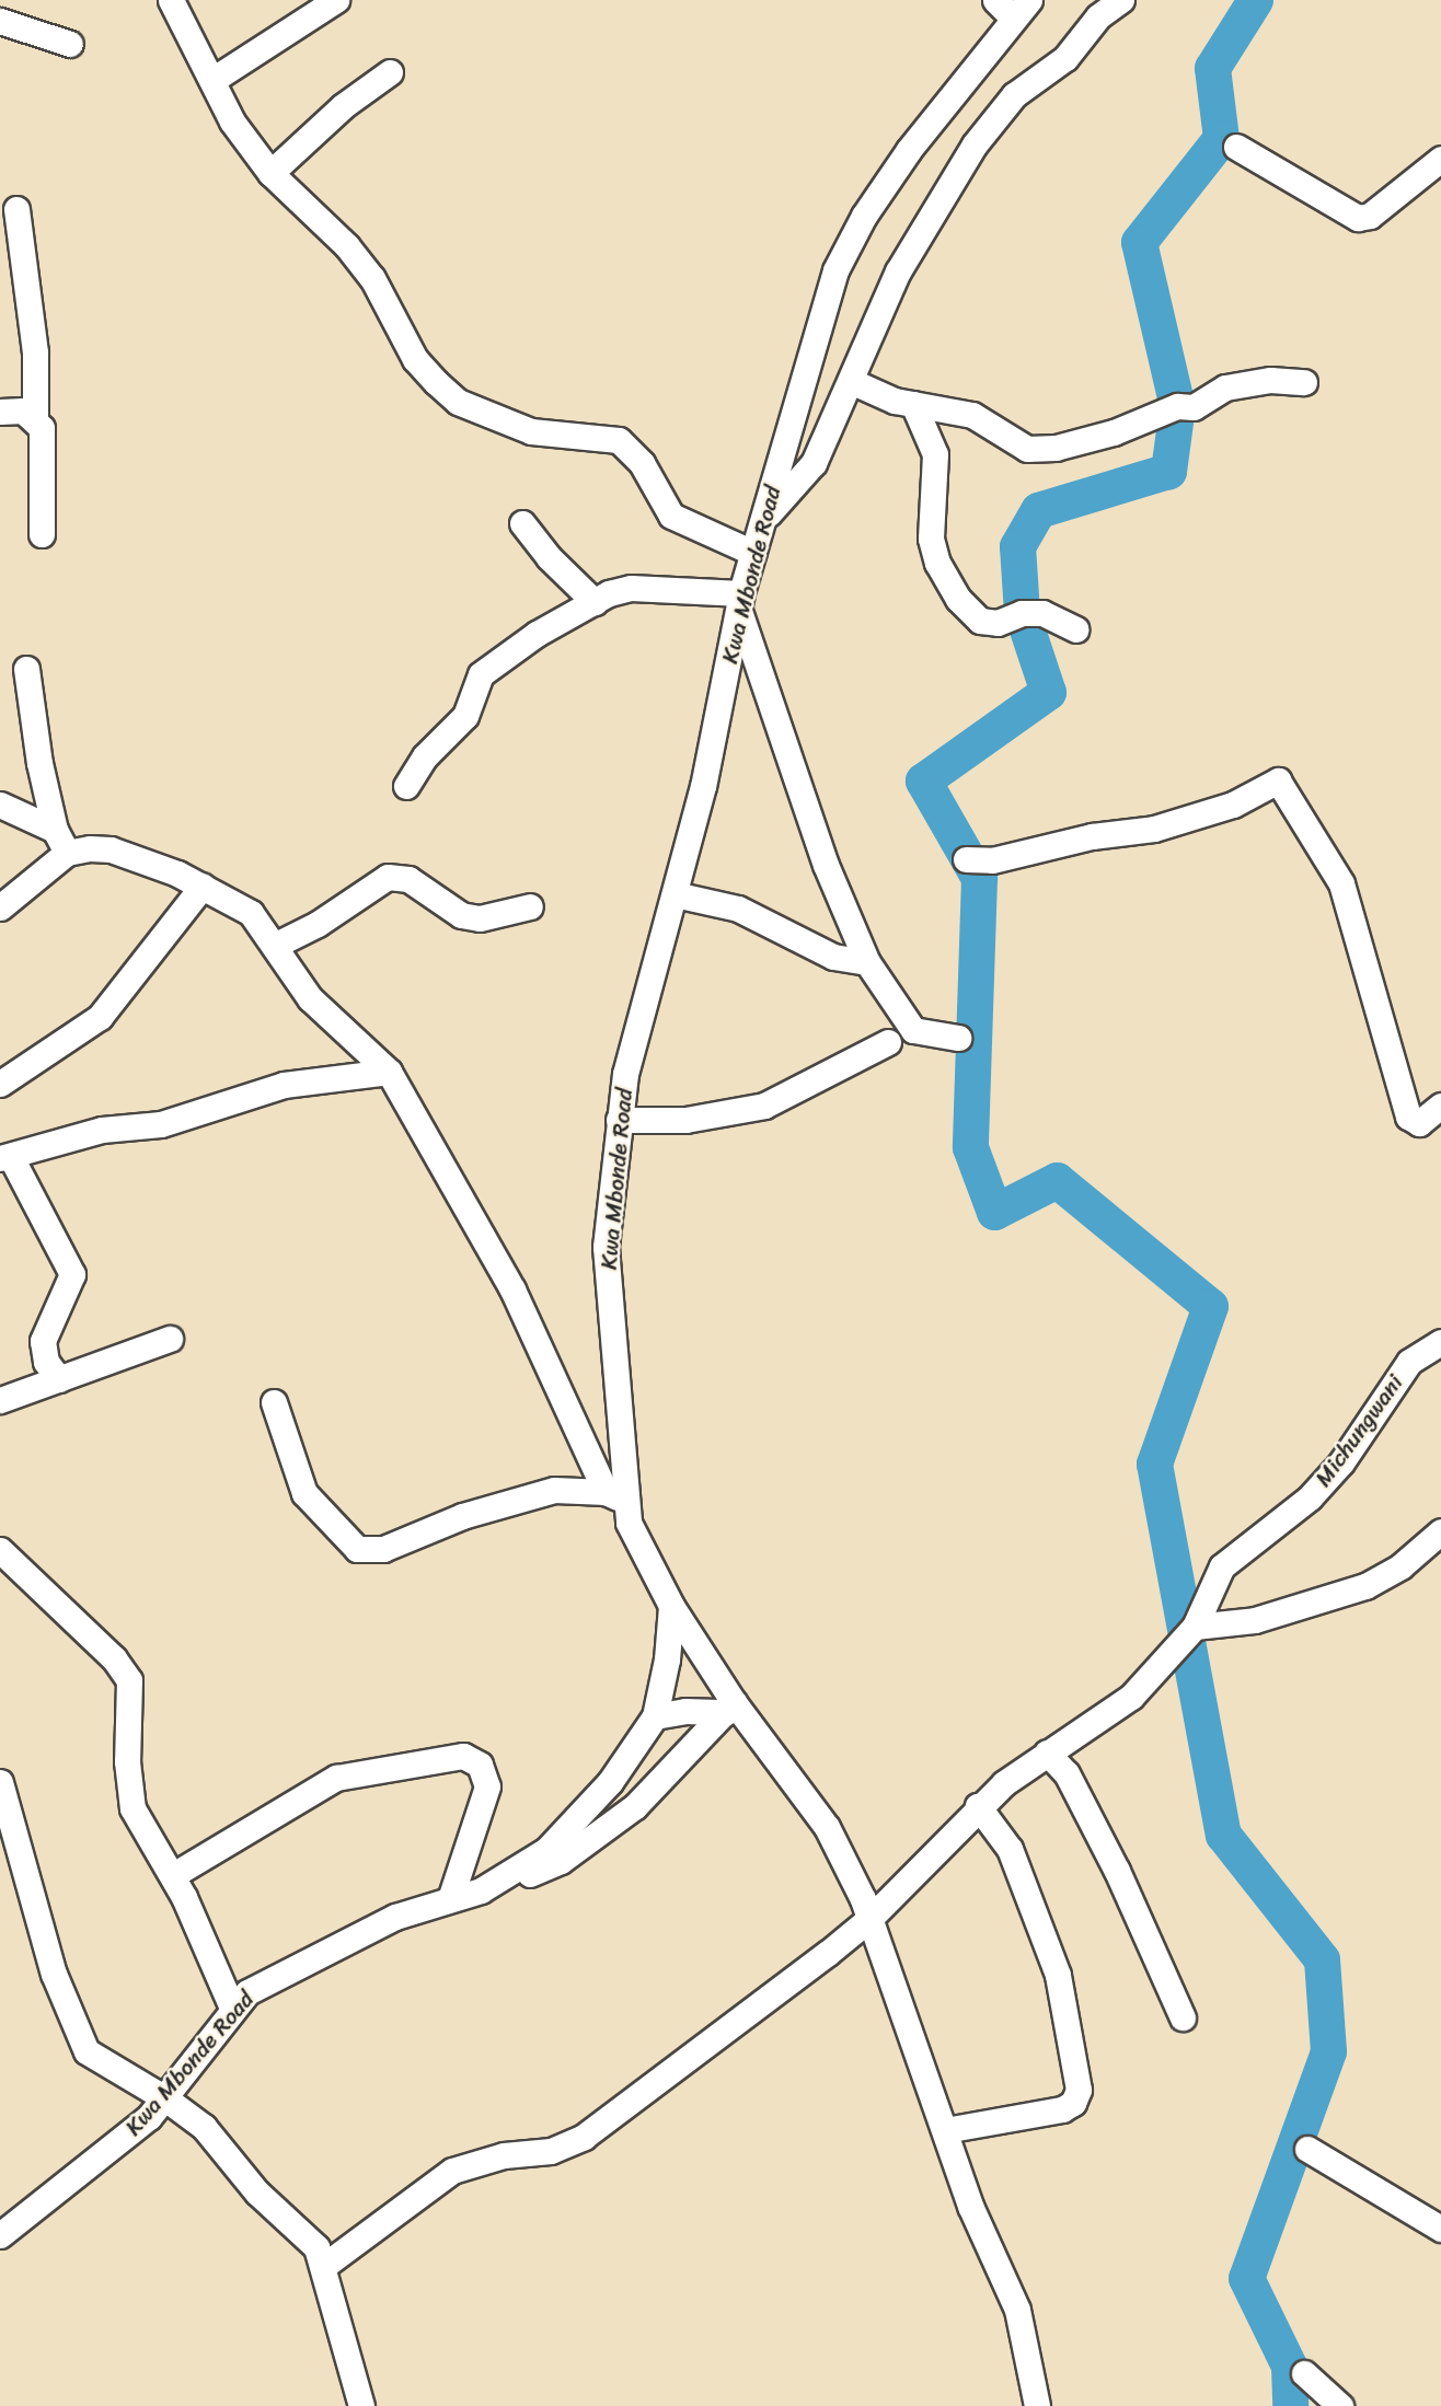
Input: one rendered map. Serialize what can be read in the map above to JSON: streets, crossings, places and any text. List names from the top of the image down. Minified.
{"streets":{"street":["Kwa Mbonde Road","Michungwani"]}}
